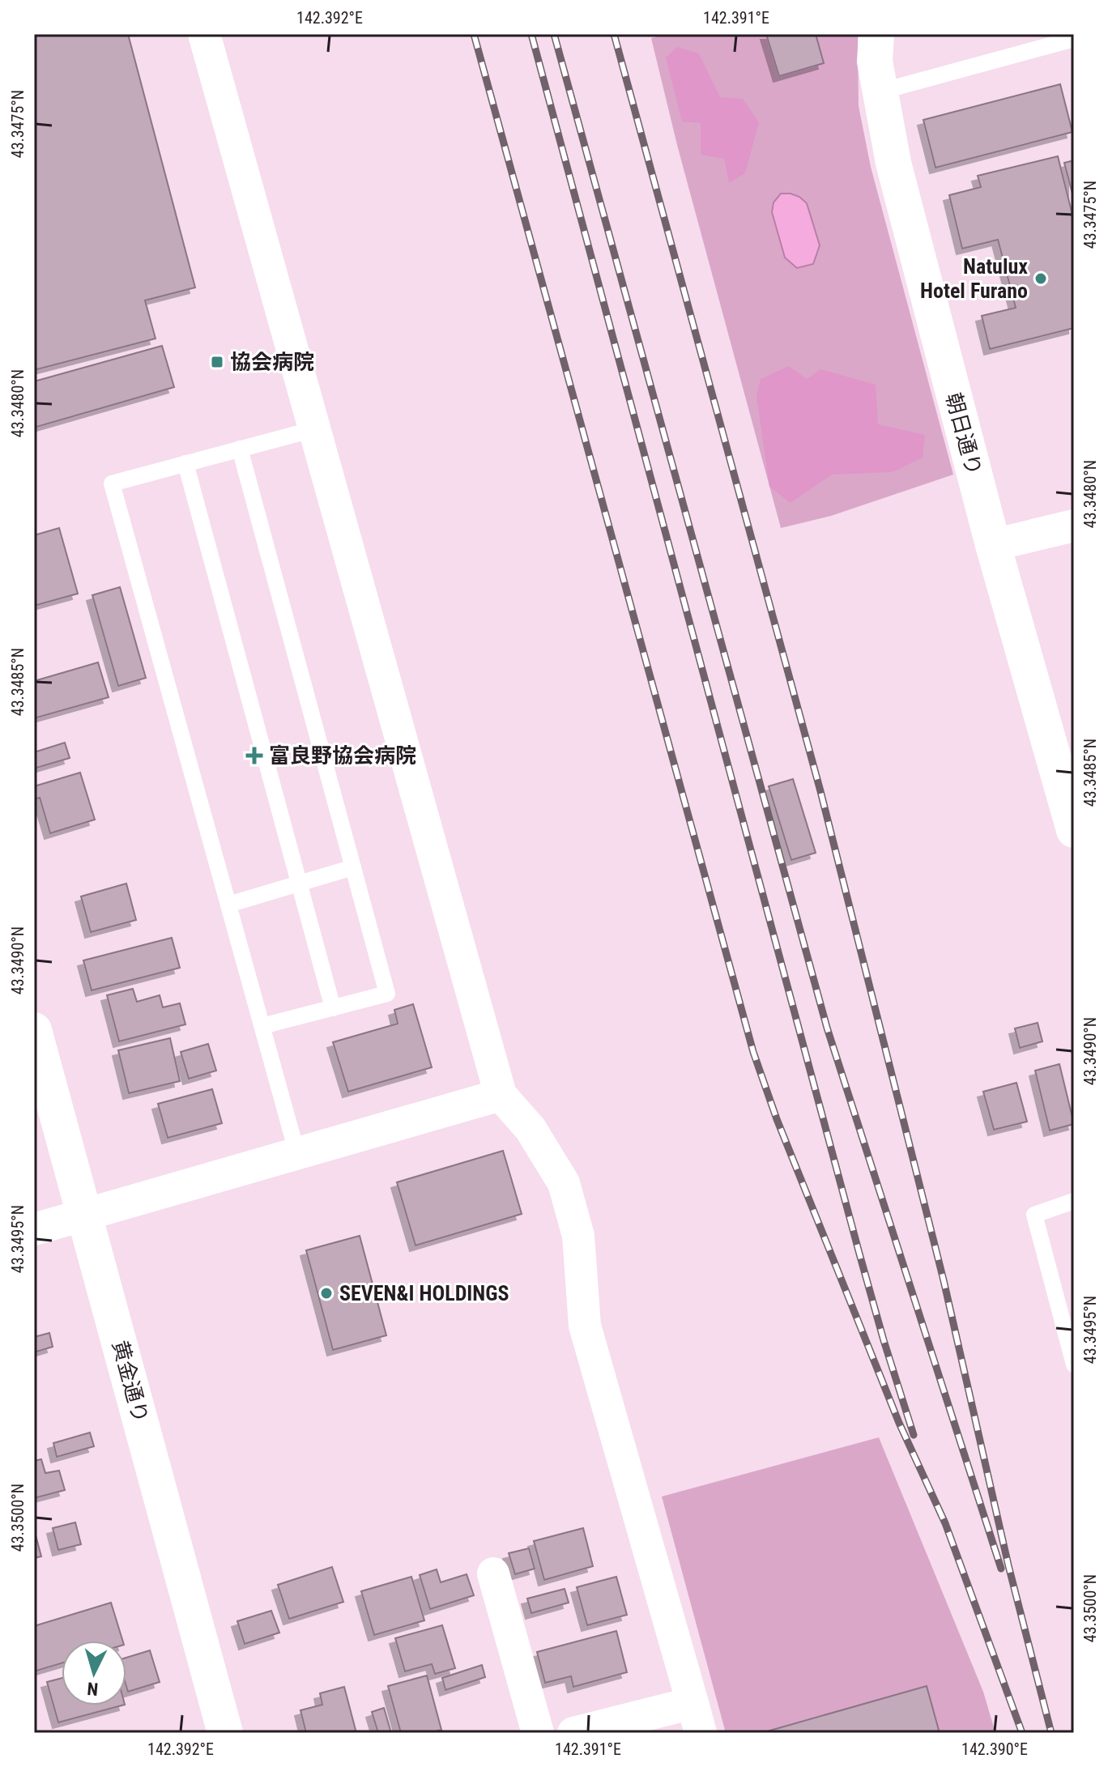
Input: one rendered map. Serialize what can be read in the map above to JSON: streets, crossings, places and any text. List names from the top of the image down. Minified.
{"streets":{"street":["朝日通り","黄金通り"]},"places":{"other":["Natulux Hotel Furano","SEVEN&I HOLDINGS"],"transit":["協会病院"],"health":["富良野協会病院"]},"north":"bottom","coordinates":["142.392°E","142.391°E","43.3475°N","43.3480°N","43.3485°N","43.3490°N","43.3495°N","43.3500°N","142.390°E"]}
